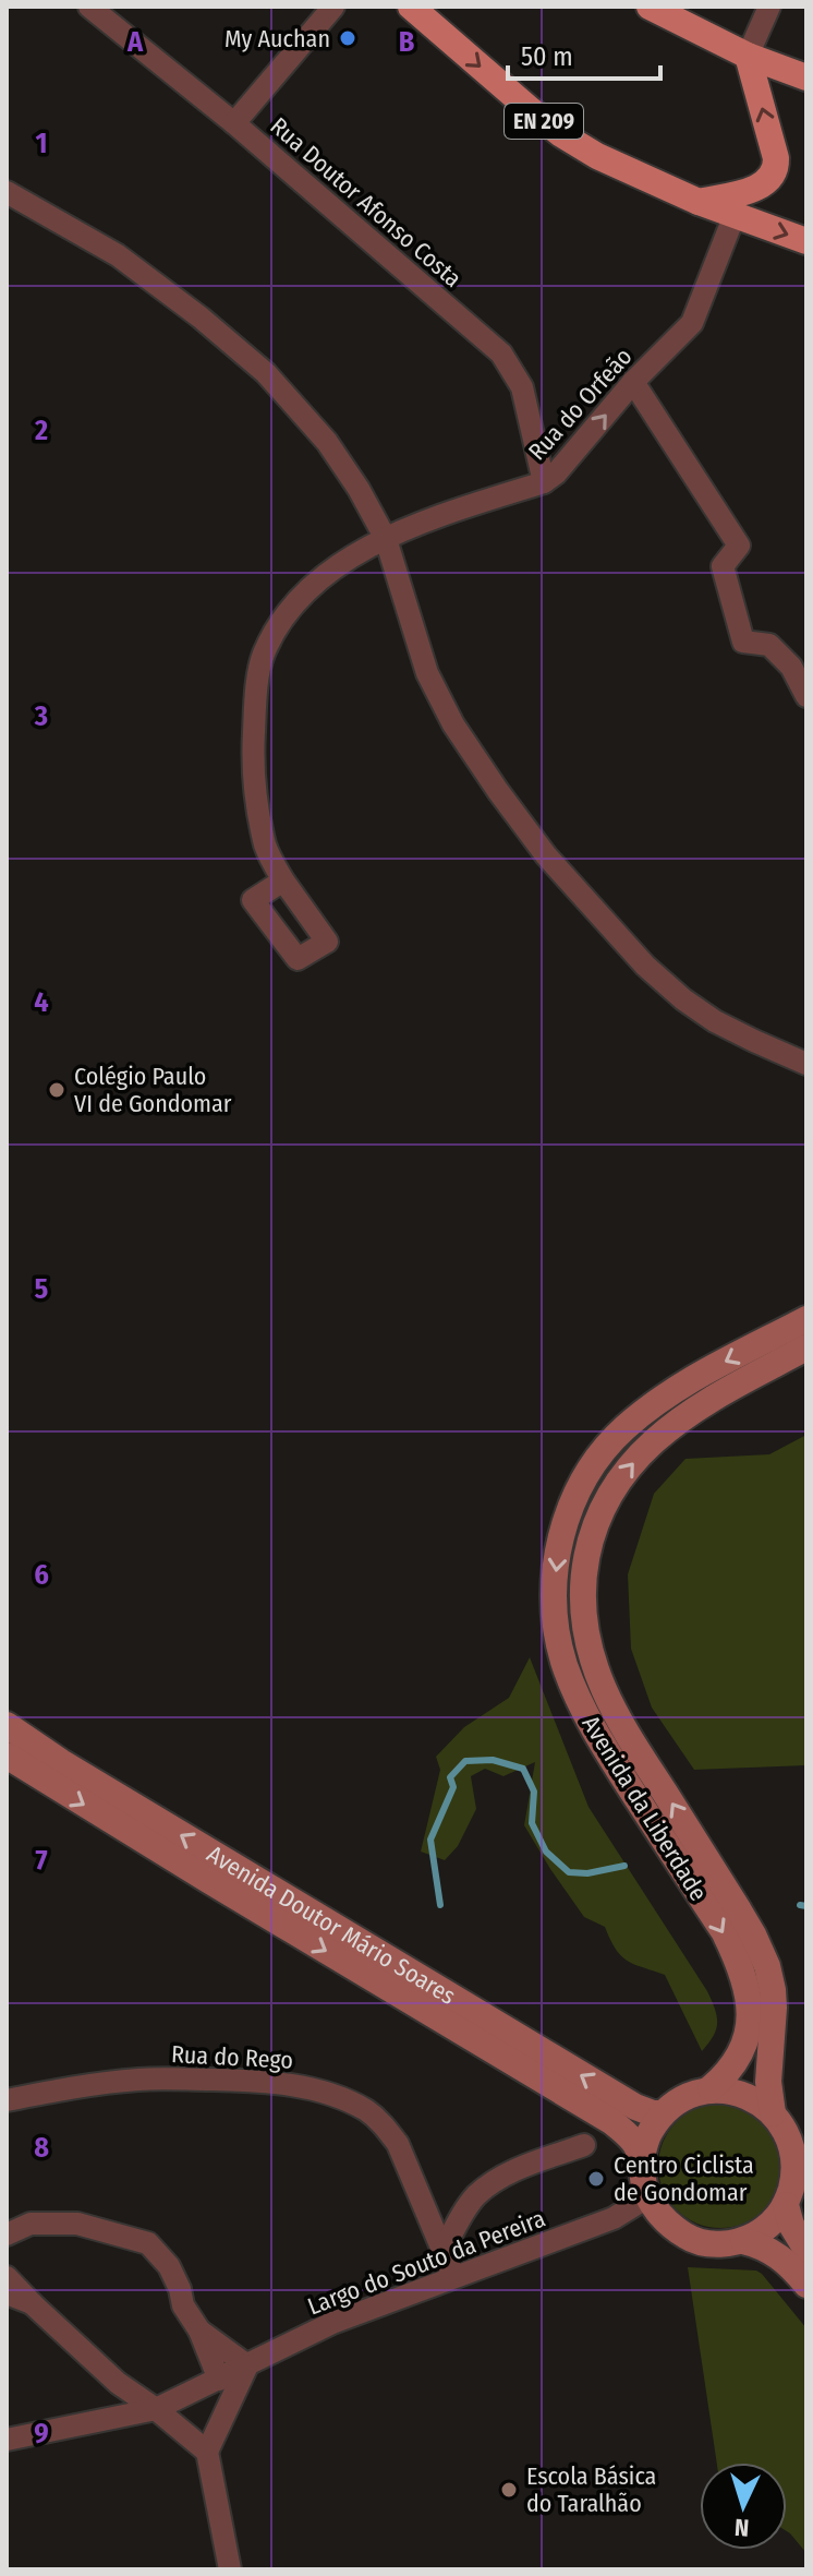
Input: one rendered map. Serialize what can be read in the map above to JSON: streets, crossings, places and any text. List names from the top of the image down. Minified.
{"streets":{"main road":["EN 209","Avenida da Liberdade","Avenida Doutor Mário Soares"],"street":["Rua Doutor Afonso Costa","Rua do Orfeão","Rua do Rego","Largo do Souto da Pereira"]},"crossings":[["EN 209","Rua do Orfeão"],["Rua Doutor Afonso Costa","Rua do Orfeão"],["Avenida da Liberdade","Avenida Doutor Mário Soares"],["Avenida da Liberdade","Largo do Souto da Pereira"],["Avenida Doutor Mário Soares","Largo do Souto da Pereira"],["Rua do Rego","Largo do Souto da Pereira"]],"places":["My Auchan","Colégio Paulo VI de Gondomar","Centro Ciclista de Gondomar","Escola Básica do Taralhão"],"scale_bar":"50 m","north":"bottom","grid":{"columns":["A","B"],"rows":["1","2","3","4","5","6","7","8","9"]}}
